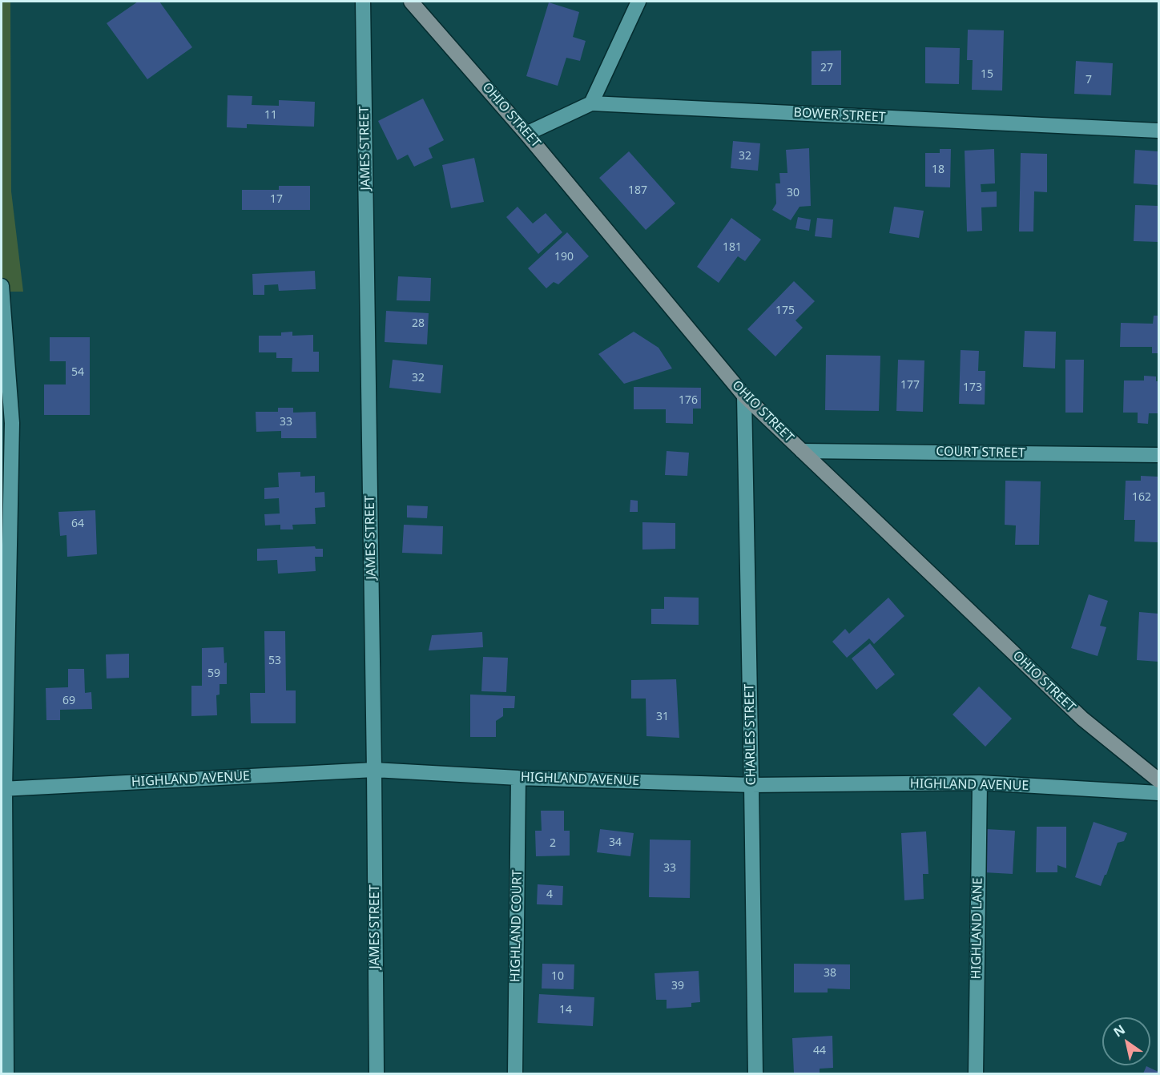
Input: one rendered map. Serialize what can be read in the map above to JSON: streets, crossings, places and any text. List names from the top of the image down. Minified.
{"streets":{"street":["OHIO STREET","BOWER STREET","JAMES STREET","COURT STREET","CHARLES STREET","HIGHLAND AVENUE","HIGHLAND COURT","HIGHLAND LANE"]},"crossings":[["OHIO STREET","BOWER STREET"],["OHIO STREET","COURT STREET"],["OHIO STREET","CHARLES STREET"],["JAMES STREET","HIGHLAND AVENUE"],["CHARLES STREET","HIGHLAND AVENUE"],["HIGHLAND AVENUE","HIGHLAND COURT"],["HIGHLAND AVENUE","HIGHLAND LANE"]],"house_numbers":["27","15","7","11","32","18","187","30","17","181","190","175","28","54","32","177","173","176","33","162","64","53","59","69","31","34","2","33","4","38","10","39","14","44"],"north":"top left"}
